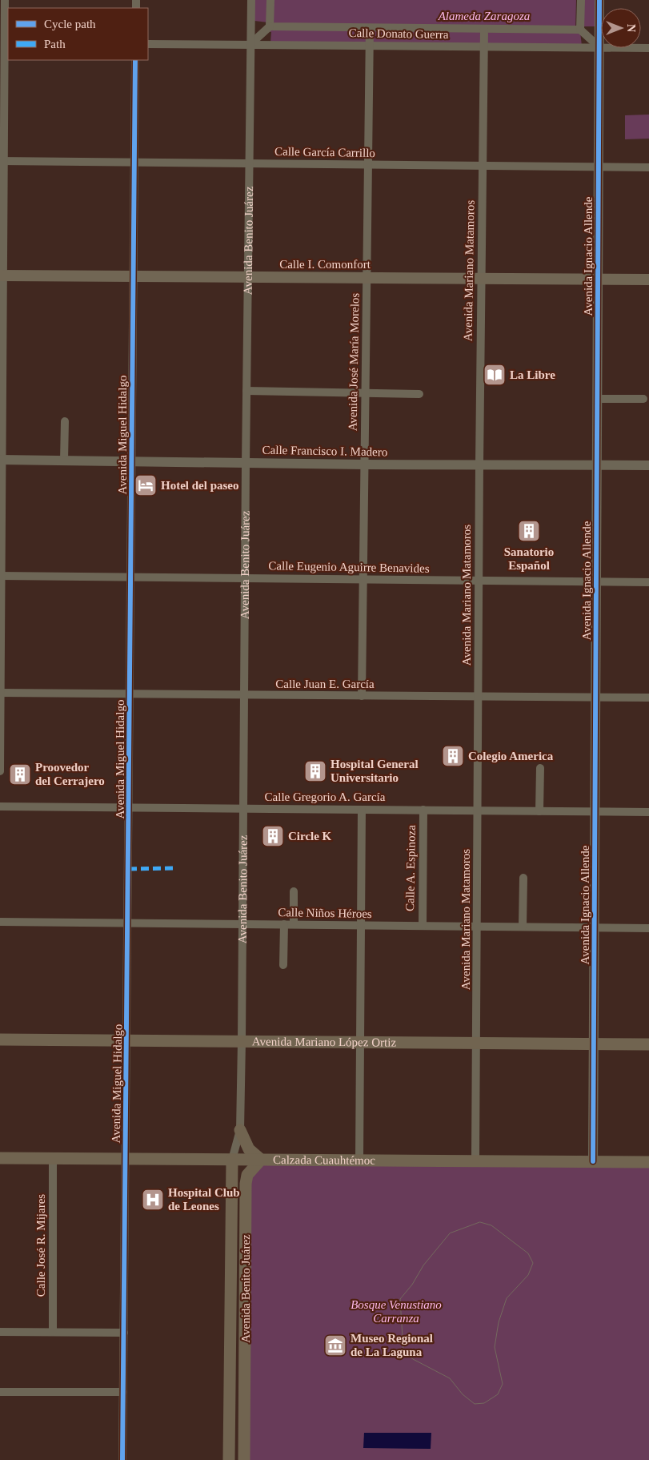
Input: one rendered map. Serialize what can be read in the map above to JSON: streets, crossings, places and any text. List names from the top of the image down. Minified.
{"streets":{"main road":["Avenida Benito Juárez","Calle I. Comonfort","Avenida Mariano López Ortiz","Calzada Cuauhtémoc"],"street":["Calle Donato Guerra","Calle García Carrillo","Avenida Ignacio Allende","Avenida Mariano Matamoros","Avenida José María Morelos","Avenida Miguel Hidalgo","Calle Francisco I. Madero","Calle Eugenio Aguirre Benavides","Calle Juan E. García","Calle Gregorio A. García","Calle A. Espinoza","Calle Niños Héroes","Calle José R. Mijares"]},"crossings":[["Calle Donato Guerra","Avenida Benito Juárez"],["Calle Donato Guerra","Avenida Ignacio Allende"],["Calle Donato Guerra","Avenida Mariano Matamoros"],["Calle Donato Guerra","Avenida José María Morelos"],["Calle García Carrillo","Avenida Benito Juárez"],["Calle García Carrillo","Avenida Ignacio Allende"],["Calle García Carrillo","Avenida Mariano Matamoros"],["Calle García Carrillo","Avenida José María Morelos"],["Calle García Carrillo","Avenida Miguel Hidalgo"],["Avenida Benito Juárez","Calle I. Comonfort"],["Avenida Benito Juárez","Calle Francisco I. Madero"],["Avenida Benito Juárez","Calle Eugenio Aguirre Benavides"],["Avenida Benito Juárez","Calle Juan E. García"],["Avenida Benito Juárez","Calle Gregorio A. García"],["Avenida Benito Juárez","Calle Niños Héroes"],["Avenida Benito Juárez","Avenida Mariano López Ortiz"],["Avenida Benito Juárez","Calzada Cuauhtémoc"],["Avenida Ignacio Allende","Calle I. Comonfort"],["Avenida Ignacio Allende","Calle Francisco I. Madero"],["Avenida Ignacio Allende","Calle Eugenio Aguirre Benavides"],["Avenida Ignacio Allende","Calle Juan E. García"],["Avenida Ignacio Allende","Calle Gregorio A. García"],["Avenida Ignacio Allende","Calle Niños Héroes"],["Avenida Ignacio Allende","Avenida Mariano López Ortiz"],["Avenida Ignacio Allende","Calzada Cuauhtémoc"],["Calle I. Comonfort","Avenida Mariano Matamoros"],["Calle I. Comonfort","Avenida José María Morelos"],["Calle I. Comonfort","Avenida Miguel Hidalgo"],["Avenida Mariano Matamoros","Calle Francisco I. Madero"],["Avenida Mariano Matamoros","Calle Eugenio Aguirre Benavides"],["Avenida Mariano Matamoros","Calle Juan E. García"],["Avenida Mariano Matamoros","Calle Gregorio A. García"],["Avenida Mariano Matamoros","Calle Niños Héroes"],["Avenida Mariano Matamoros","Avenida Mariano López Ortiz"],["Avenida Mariano Matamoros","Calzada Cuauhtémoc"],["Avenida José María Morelos","Calle Francisco I. Madero"],["Avenida José María Morelos","Calle Eugenio Aguirre Benavides"],["Avenida José María Morelos","Calle Juan E. García"],["Avenida Miguel Hidalgo","Calle Francisco I. Madero"],["Avenida Miguel Hidalgo","Calle Eugenio Aguirre Benavides"],["Avenida Miguel Hidalgo","Calle Juan E. García"],["Avenida Miguel Hidalgo","Calle Gregorio A. García"],["Avenida Miguel Hidalgo","Calle Niños Héroes"],["Avenida Miguel Hidalgo","Avenida Mariano López Ortiz"],["Avenida Miguel Hidalgo","Calzada Cuauhtémoc"],["Calle Gregorio A. García","Calle A. Espinoza"],["Calle A. Espinoza","Calle Niños Héroes"],["Calzada Cuauhtémoc","Calle José R. Mijares"]],"parks":["Alameda Zaragoza","Bosque Venustiano Carranza"],"places":{"library":["La Libre"],"hotel":["Hotel del paseo"],"building":["Sanatorio Español","Colegio America","Hospital General Universitario","Proovedor del Cerrajero","Circle K"],"hospital":["Hospital Club de Leones"],"museum":["Museo Regional de La Laguna"]},"legend":["Cycle path","Path"],"north":"right"}
